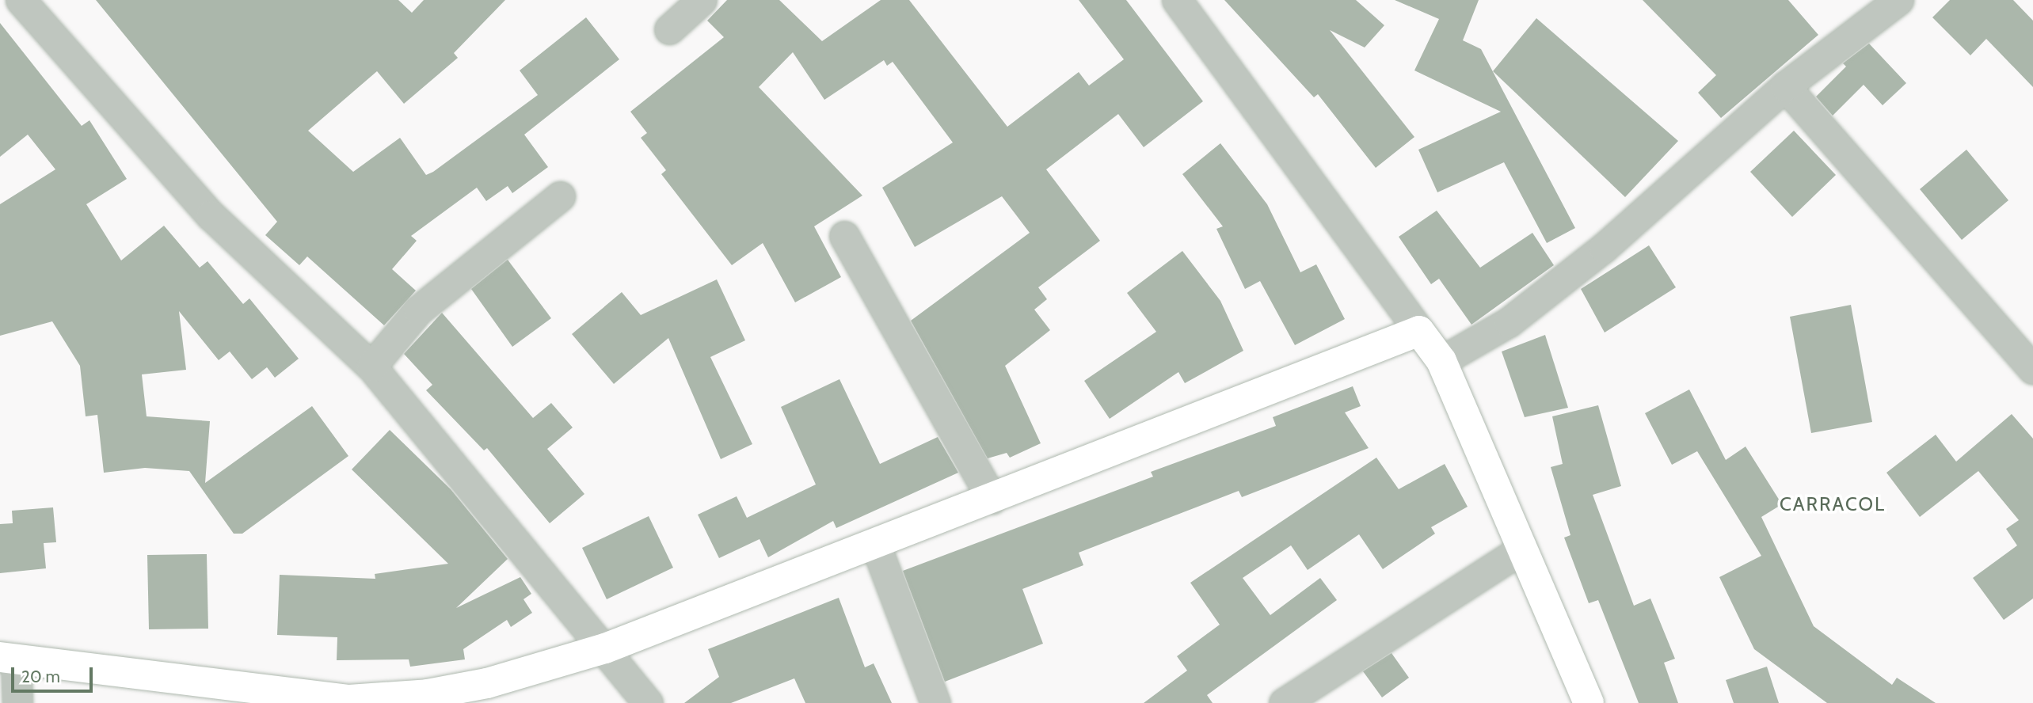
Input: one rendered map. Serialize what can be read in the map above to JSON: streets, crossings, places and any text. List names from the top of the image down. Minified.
{"districts":["CARRACOL"],"scale_bar":"20 m"}
